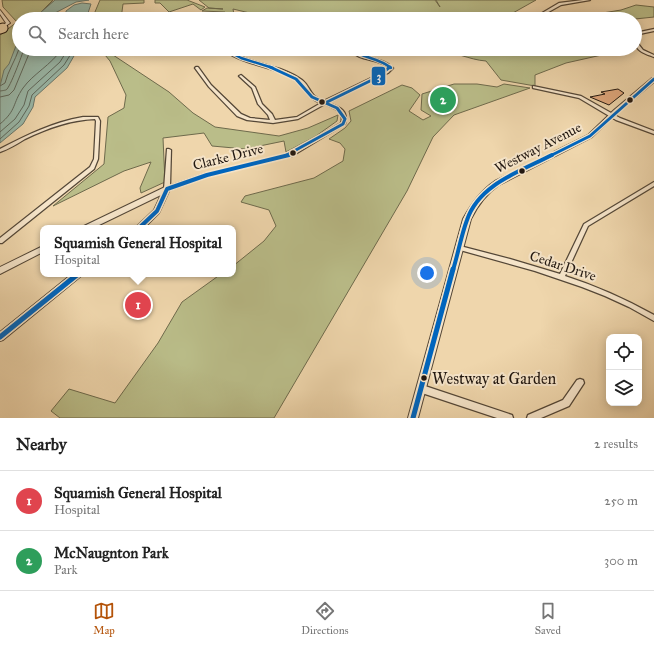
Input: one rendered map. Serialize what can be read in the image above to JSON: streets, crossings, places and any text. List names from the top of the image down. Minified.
{"streets":{"street":["Westway Avenue","Clarke Drive","Cedar Drive"]},"crossings":[["Westway Avenue","Cedar Drive"]],"places":["Westway at Garden"],"lines":["transit line 3"],"page":{"search":"Search here","pins":["2","1"],"popup":["Squamish General Hospital","Hospital"],"heading":["Nearby","2 results"],"list":[{"mark":"1","name":"Squamish General Hospital","note":"Hospital","value":"250 m"},{"mark":"2","name":"McNaugnton Park","note":"Park","value":"300 m"}],"nav":["Map","Directions","Saved"]}}
